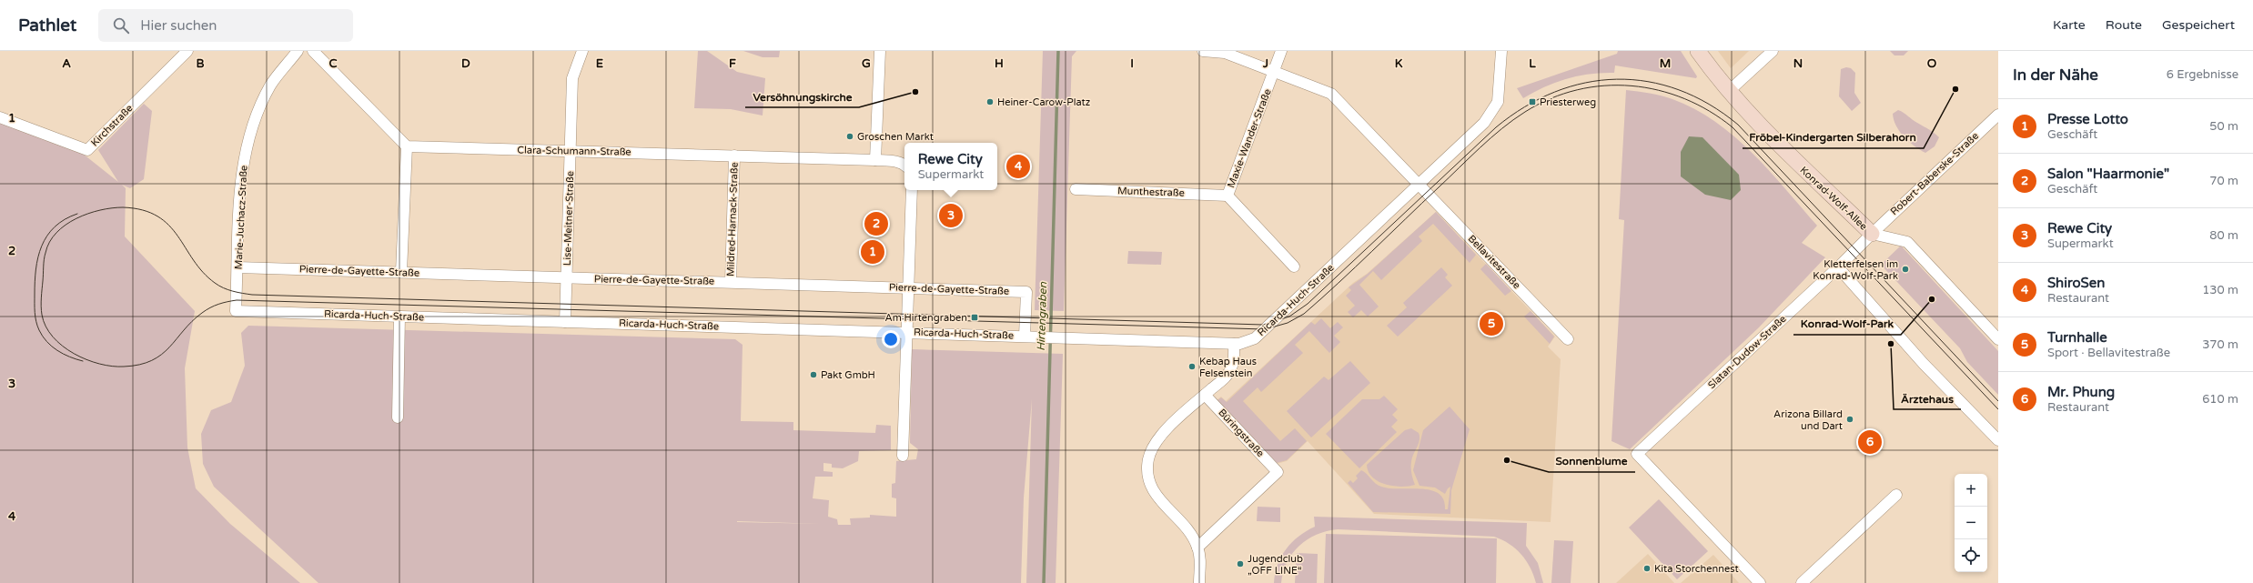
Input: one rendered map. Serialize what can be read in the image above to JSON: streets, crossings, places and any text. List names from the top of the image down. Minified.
{"streets":{"street":["Kirchstraße","Maxie-Wander-Straße","Clara-Schumann-Straße","Robert-Baberske-Straße","Munthestraße","Konrad-Wolf-Allee","Marie-Juchacz-Straße","Lise-Meitner-Straße","Mildred-Harnack-Straße","Bellavitestraße","Pierre-de-Gayette-Straße","Ricarda-Huch-Straße","Slatan-Dudow-Straße","Büringstraße"]},"crossings":[["Maxie-Wander-Straße","Munthestraße"],["Maxie-Wander-Straße","Bellavitestraße"],["Clara-Schumann-Straße","Lise-Meitner-Straße"],["Clara-Schumann-Straße","Mildred-Harnack-Straße"],["Robert-Baberske-Straße","Konrad-Wolf-Allee"],["Robert-Baberske-Straße","Slatan-Dudow-Straße"],["Konrad-Wolf-Allee","Slatan-Dudow-Straße"],["Marie-Juchacz-Straße","Pierre-de-Gayette-Straße"],["Marie-Juchacz-Straße","Ricarda-Huch-Straße"],["Lise-Meitner-Straße","Pierre-de-Gayette-Straße"],["Lise-Meitner-Straße","Ricarda-Huch-Straße"],["Mildred-Harnack-Straße","Pierre-de-Gayette-Straße"],["Bellavitestraße","Ricarda-Huch-Straße"],["Pierre-de-Gayette-Straße","Ricarda-Huch-Straße"]],"water":["Hirtengraben"],"places":{"other":["Fröbel-Kindergarten Silberahorn","Versöhnungskirche","Heiner-Carow-Platz","Groschen Markt","Kletterfelsen im Konrad-Wolf-Park","Konrad-Wolf-Park","Ärztehaus","Kebap Haus Felsenstein","Pakt GmbH","Arizona Billard und Dart","Sonnenblume","Jugendclub „OFF LINE“","Kita Storchennest"],"transit":["Priesterweg","Am Hirtengraben"]},"page":{"header":"Pathlet","search":"Hier suchen","nav":["Karte","Route","Gespeichert"],"heading":["In der Nähe","6 Ergebnisse"],"list":[{"mark":"1","name":"Presse Lotto","note":"Geschäft","value":"50 m"},{"mark":"2","name":"Salon \"Haarmonie\"","note":"Geschäft","value":"70 m"},{"mark":"3","name":"Rewe City","note":"Supermarkt","value":"80 m"},{"mark":"4","name":"ShiroSen","note":"Restaurant","value":"130 m"},{"mark":"5","name":"Turnhalle","note":"Sport · Bellavitestraße","value":"370 m"},{"mark":"6","name":"Mr. Phung","note":"Restaurant","value":"610 m"}],"popup":["Rewe City","Supermarkt"],"pins":["4","3","2","1","5","6"],"map_buttons":["+","−"]},"grid":{"columns":["A","B","C","D","E","F","G","H","I","J","K","L","M","N","O"],"rows":["1","2","3","4"]}}
